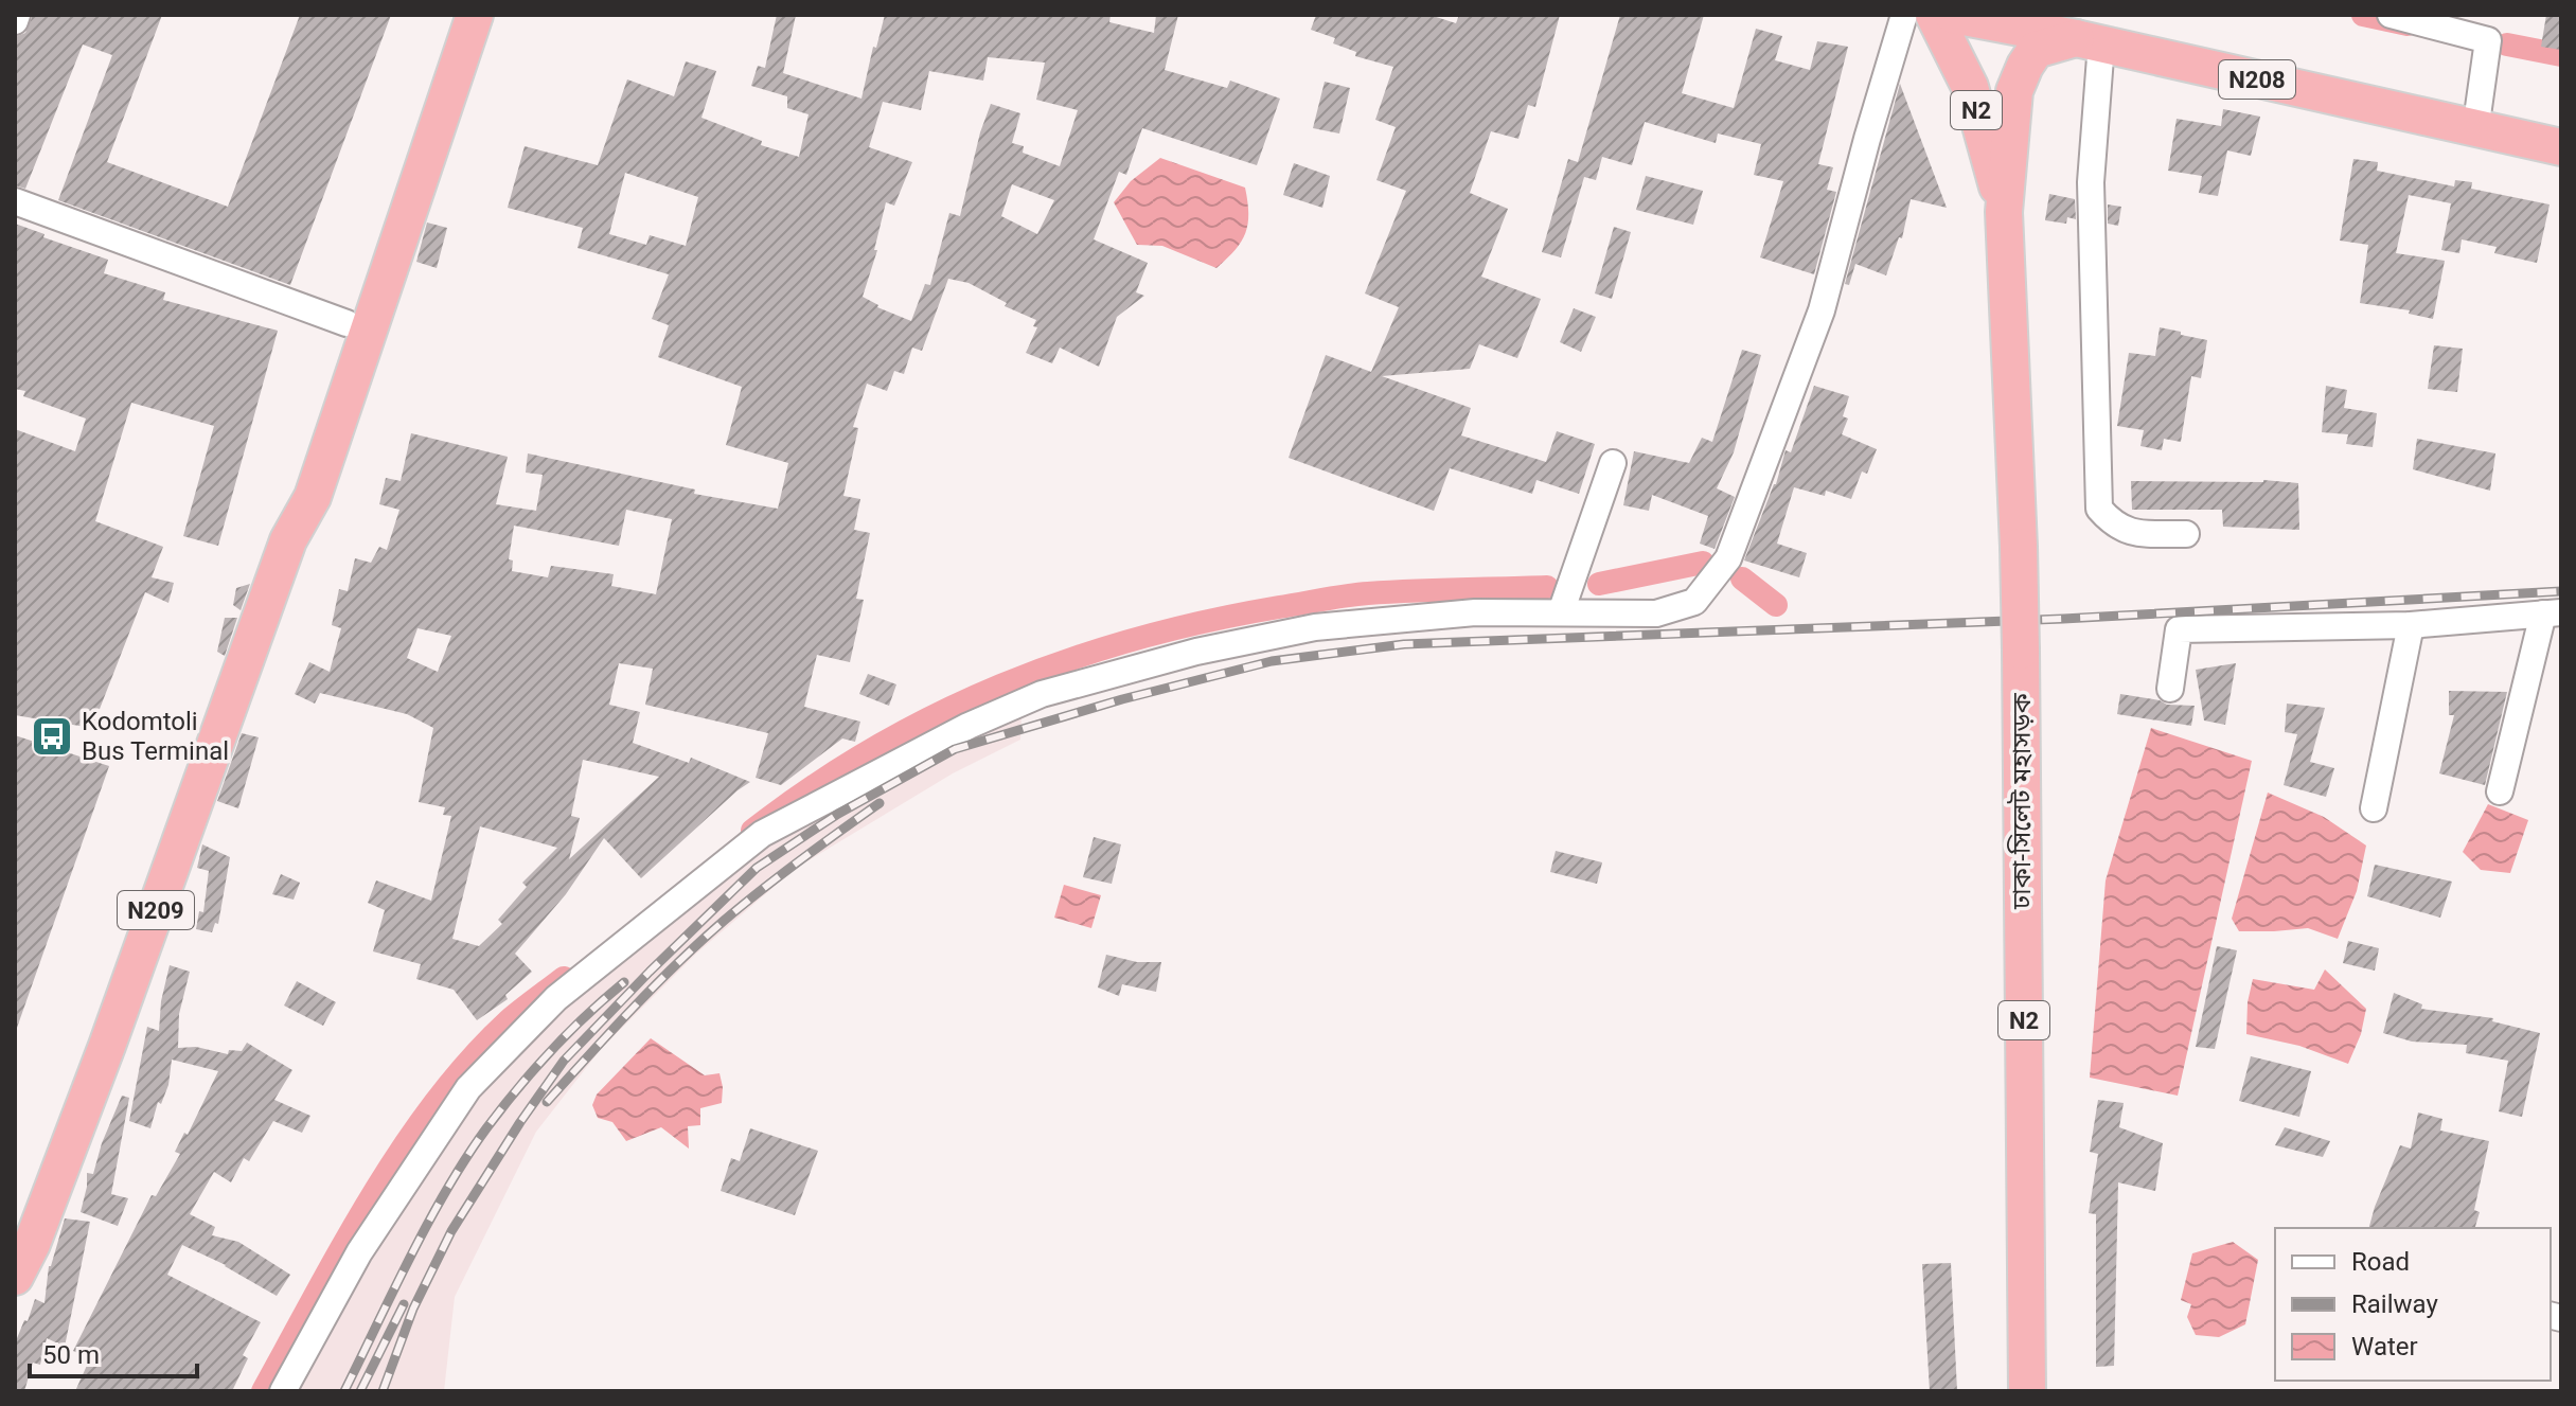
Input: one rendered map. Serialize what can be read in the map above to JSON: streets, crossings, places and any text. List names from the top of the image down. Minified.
{"streets":{"highway":["N208","N2","ঢাকা-সিলেট মহাসড়ক","N209"]},"crossings":[["N208","ঢাকা-সিলেট মহাসড়ক"]],"places":{"bus stop":["Kodomtoli Bus Terminal"]},"legend":["Road","Railway","Water"],"scale_bar":"50 m"}
